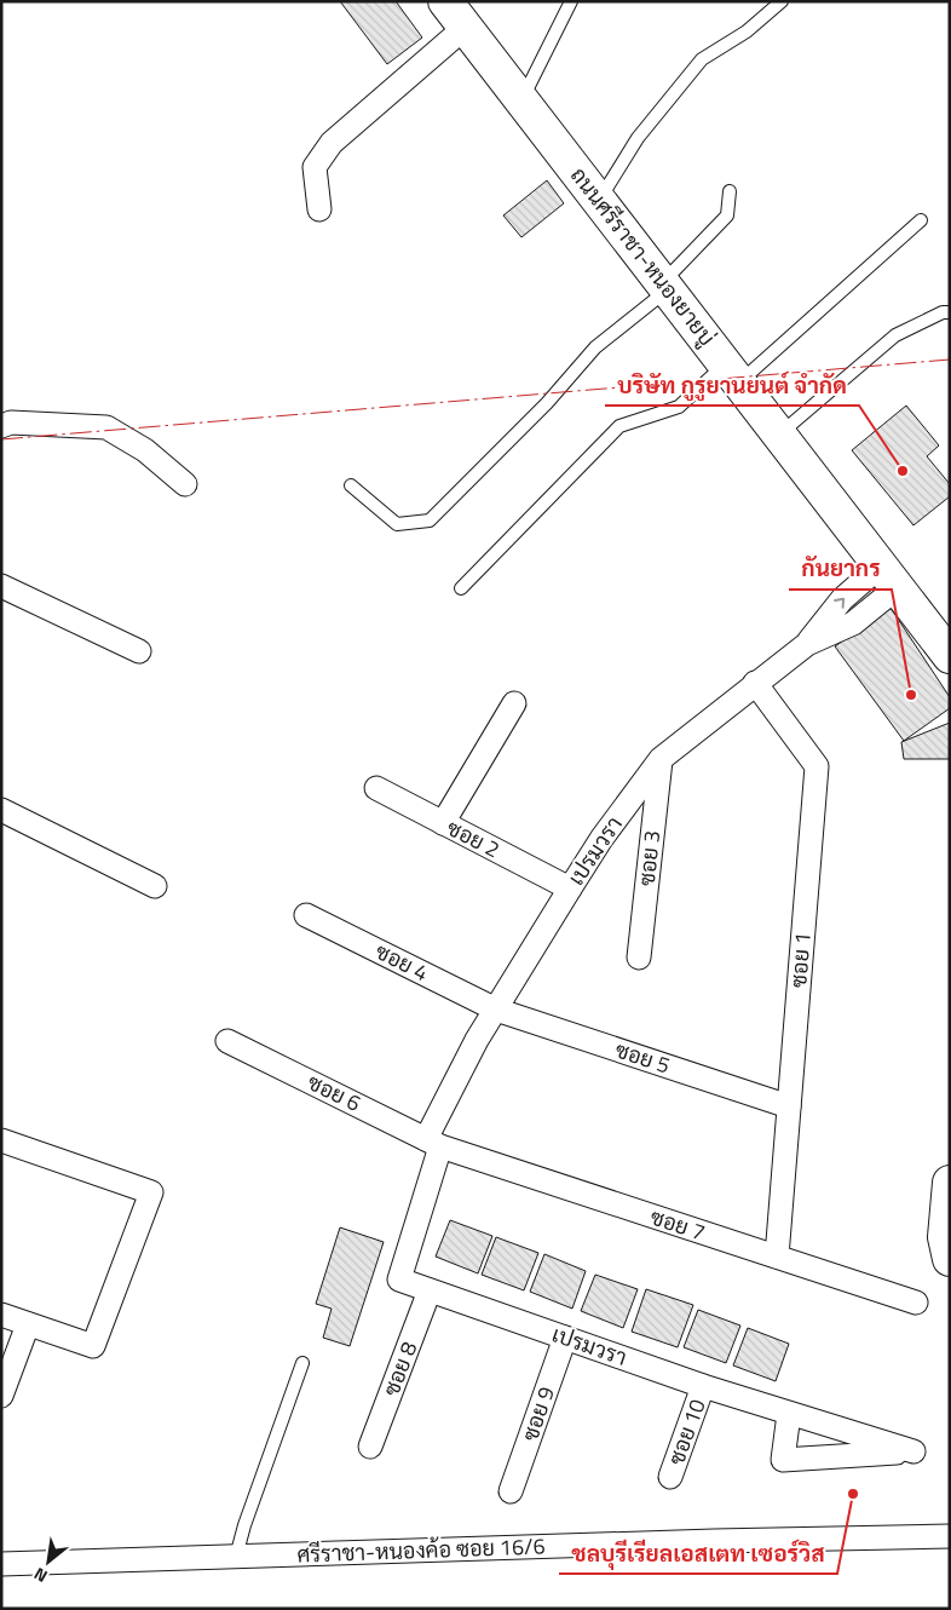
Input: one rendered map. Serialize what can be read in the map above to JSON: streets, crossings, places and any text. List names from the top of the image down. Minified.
{"streets":{"main road":["ถนนศรีราชา-หนองยายบู่"],"street":["ซอย 2","เปรมวรา","ซอย 3","ซอย 1","ซอย 4","ซอย 5","ซอย 6","ซอย 7","ซอย 8","ซอย 9","ซอย 10","ศรีราชา-หนองค้อ ซอย 16/6"]},"crossings":[["ถนนศรีราชา-หนองยายบู่","เปรมวรา"],["ซอย 2","เปรมวรา"],["เปรมวรา","ซอย 3"],["เปรมวรา","ซอย 1"],["เปรมวรา","ซอย 4"],["เปรมวรา","ซอย 5"],["เปรมวรา","ซอย 6"],["เปรมวรา","ซอย 7"],["เปรมวรา","ซอย 8"],["เปรมวรา","ซอย 9"],["เปรมวรา","ซอย 10"],["ซอย 1","ซอย 5"],["ซอย 1","ซอย 7"],["ซอย 4","ซอย 5"],["ซอย 6","ซอย 7"]],"places":["บริษัท กูรูยานยนต์ จำกัด","กันยากร","ชลบุรีเรียลเอสเตท เซอร์วิส"],"north":"bottom left"}
